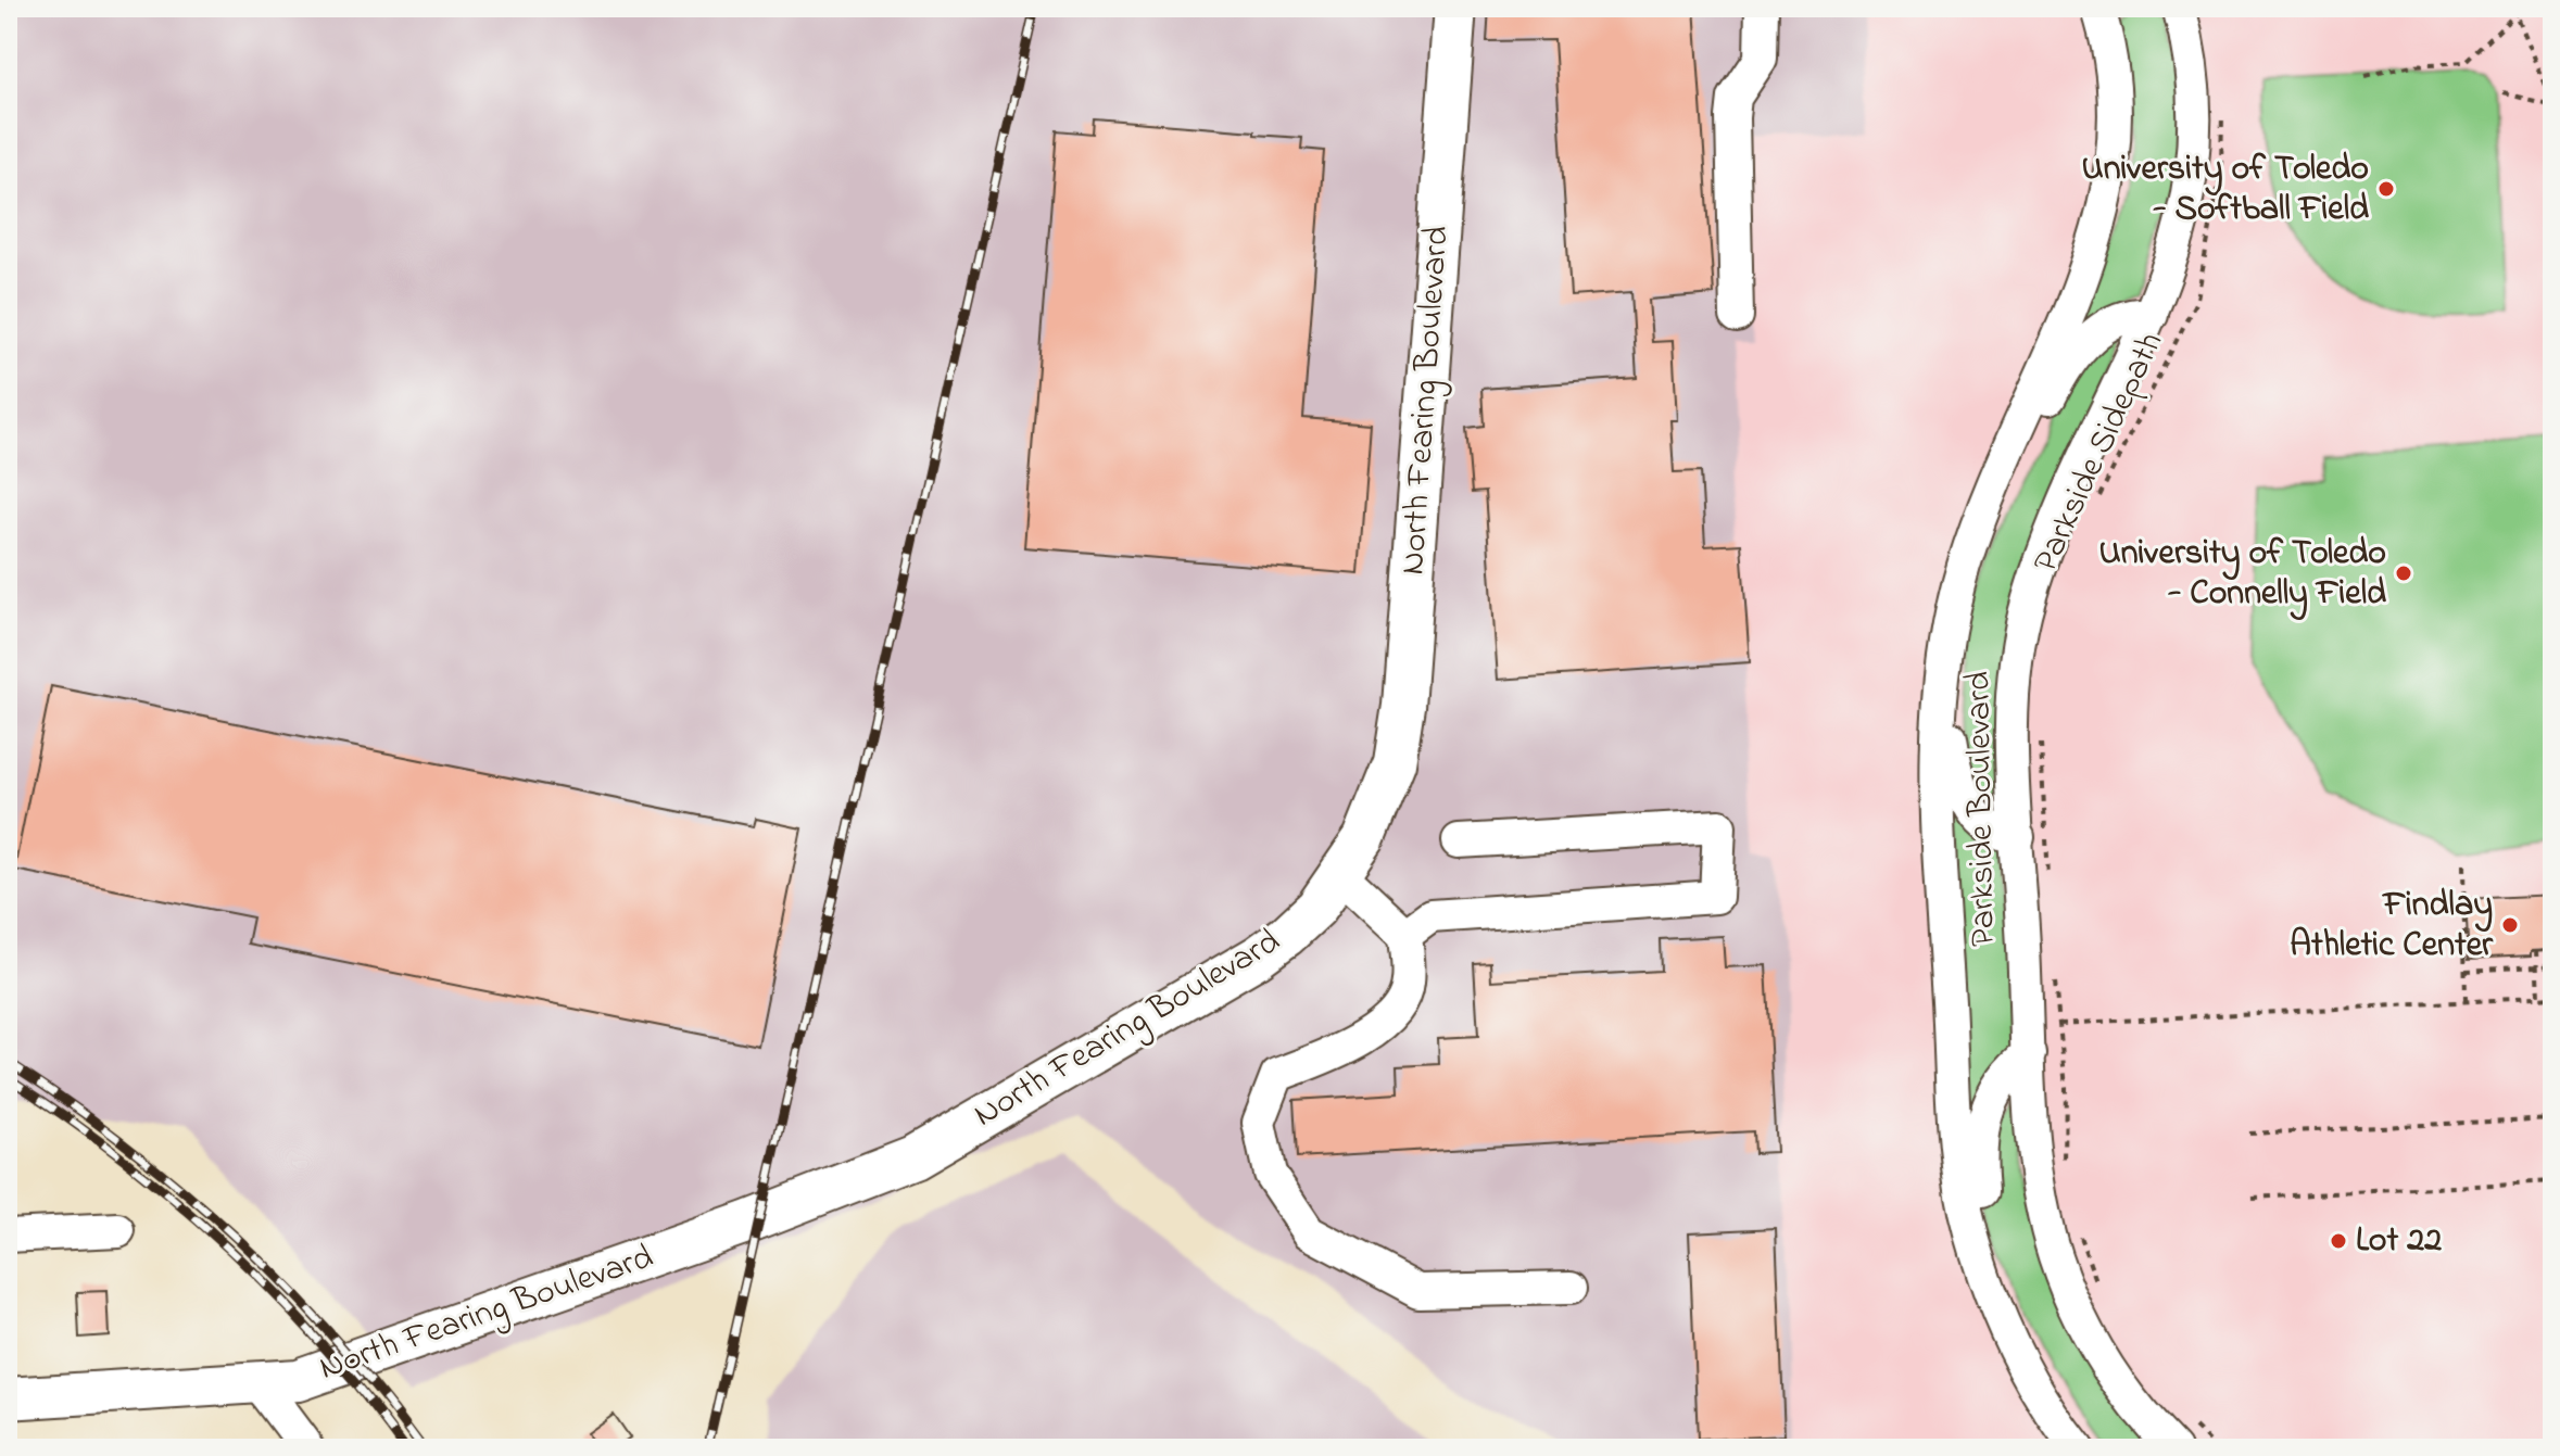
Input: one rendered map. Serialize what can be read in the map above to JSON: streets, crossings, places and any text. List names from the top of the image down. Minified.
{"streets":{"main road":["North Fearing Boulevard"],"street":["Parkside Boulevard"],"path":["Parkside Sidepath"]},"places":["University of Toledo - Softball Field","University of Toledo - Connelly Field","Findlay Athletic Center","Lot 22"]}
